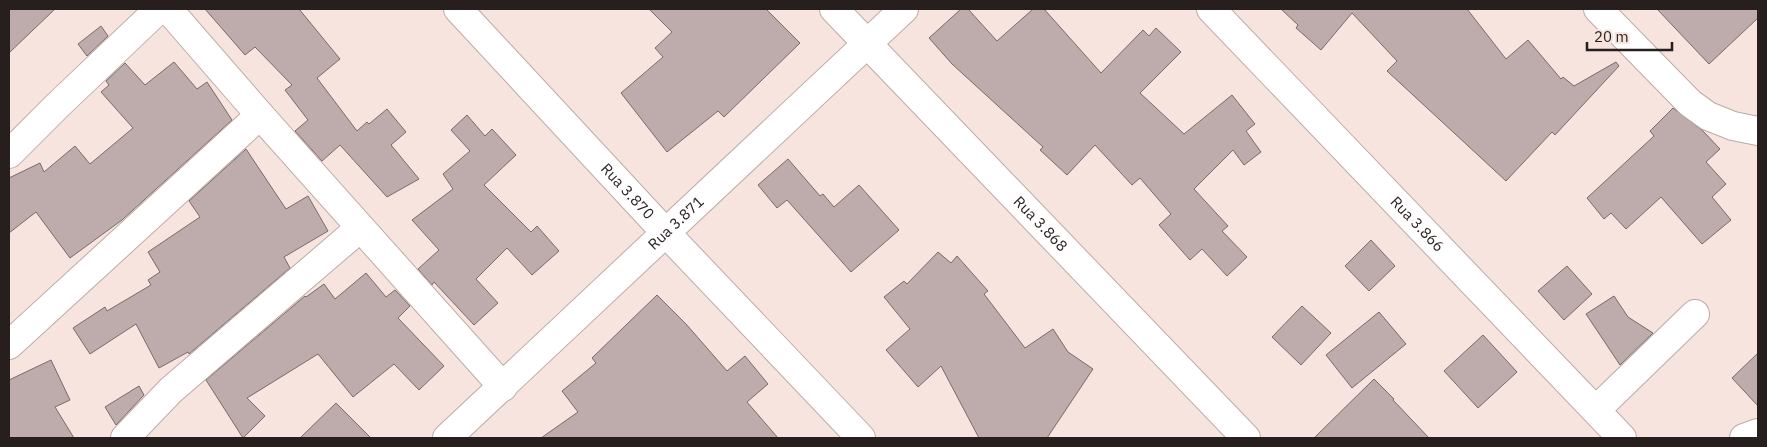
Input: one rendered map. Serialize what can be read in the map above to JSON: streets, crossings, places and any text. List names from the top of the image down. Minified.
{"streets":{"street":["Rua 3.870","Rua 3.866","Rua 3.871","Rua 3.868"]},"crossings":[["Rua 3.870","Rua 3.871"],["Rua 3.871","Rua 3.868"]],"scale_bar":"20 m"}
